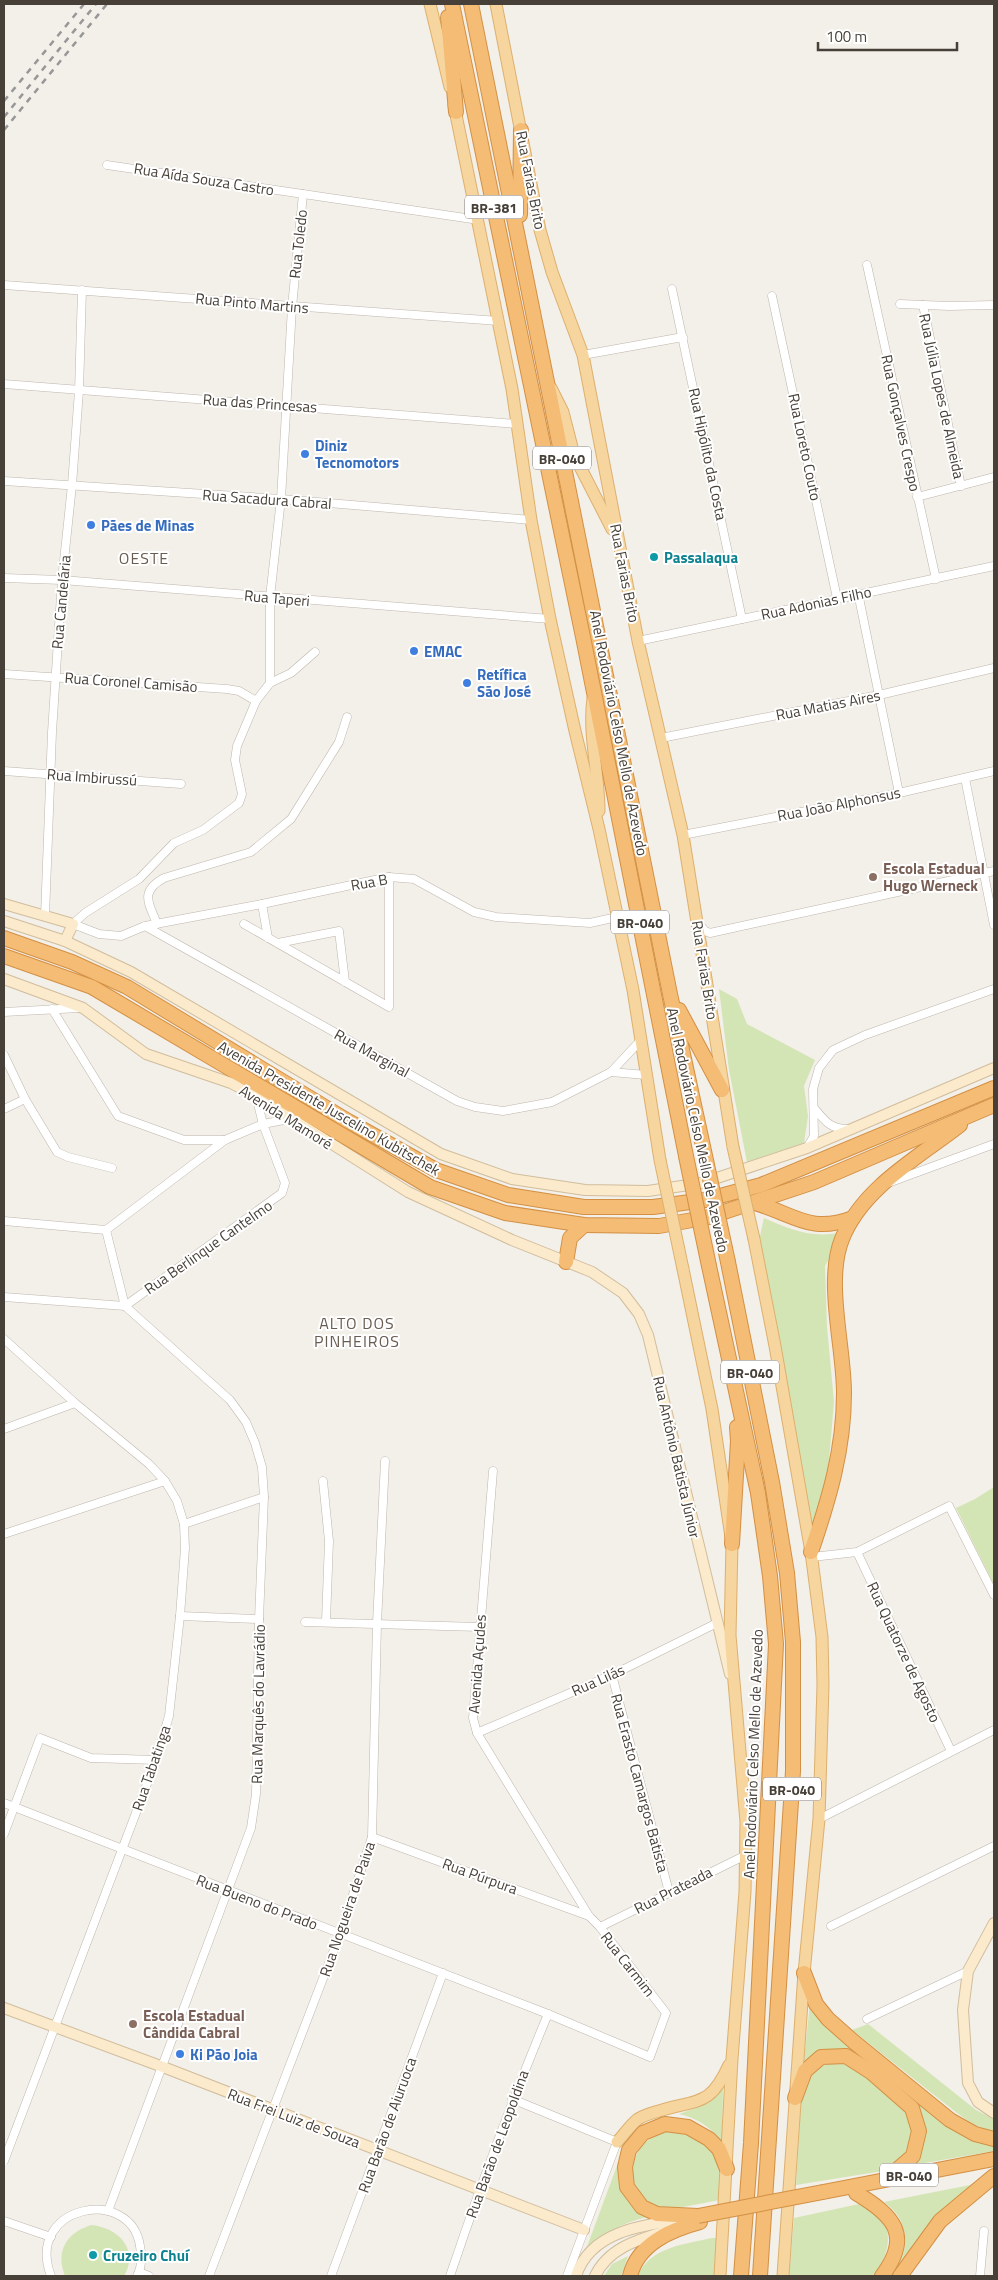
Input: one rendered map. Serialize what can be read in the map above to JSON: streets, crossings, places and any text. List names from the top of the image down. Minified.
{"streets":{"highway":["BR-381","BR-040","Anel Rodoviário Celso Mello de Azevedo","Avenida Presidente Juscelino Kubitschek"],"main road":["Rua Farias Brito"],"street":["Rua Aída Souza Castro","Rua Toledo","Rua Pinto Martins","Rua Júlia Lopes de Almeida","Rua das Princesas","Rua Gonçalves Crespo","Rua Loreto Couto","Rua Hipólito da Costa","Rua Sacadura Cabral","Rua Taperi","Rua Candelária","Rua Adonias Filho","Rua Coronel Camisão","Rua Matias Aires","Rua Imbirussú","Rua João Alphonsus","Rua B","Rua Marginal","Avenida Mamoré","Rua Berlinque Cantelmo","Rua Antônio Batista Júnior","Rua Quatorze de Agosto","Avenida Açudes","Rua Lilás","Rua Marquês do Lavrádio","Rua Tabatinga","Rua Erasto Camargos Batista","Rua Púrpura","Rua Prateada","Rua Bueno do Prado","Rua Nogueira de Paiva","Rua Carmim","Rua Frei Luiz de Souza","Rua Barão de Aiuruoca","Rua Barão de Leopoldina"]},"crossings":[["Rua Aída Souza Castro","Rua Toledo"],["Rua Aída Souza Castro","Anel Rodoviário Celso Mello de Azevedo"],["Rua Farias Brito","Rua Adonias Filho"],["Rua Farias Brito","Rua Matias Aires"],["Rua Farias Brito","Anel Rodoviário Celso Mello de Azevedo"],["Rua Farias Brito","Rua João Alphonsus"],["Rua Toledo","Rua Pinto Martins"],["Rua Toledo","Rua das Princesas"],["Rua Toledo","Rua Sacadura Cabral"],["Rua Toledo","Rua Taperi"],["Rua Pinto Martins","Rua Candelária"],["Rua Pinto Martins","Anel Rodoviário Celso Mello de Azevedo"],["Rua Júlia Lopes de Almeida","Rua Gonçalves Crespo"],["Rua das Princesas","Rua Candelária"],["Rua das Princesas","Anel Rodoviário Celso Mello de Azevedo"],["Rua Gonçalves Crespo","Rua Adonias Filho"],["Rua Loreto Couto","Rua Adonias Filho"],["Rua Hipólito da Costa","Rua Adonias Filho"],["Rua Sacadura Cabral","Rua Candelária"],["Rua Sacadura Cabral","Anel Rodoviário Celso Mello de Azevedo"],["Rua Taperi","Rua Candelária"],["Rua Taperi","Anel Rodoviário Celso Mello de Azevedo"],["Rua Candelária","Rua Coronel Camisão"],["Rua Candelária","Rua Imbirussú"],["Anel Rodoviário Celso Mello de Azevedo","Rua B"],["Anel Rodoviário Celso Mello de Azevedo","Rua Marginal"],["Anel Rodoviário Celso Mello de Azevedo","Rua Antônio Batista Júnior"],["Anel Rodoviário Celso Mello de Azevedo","Rua Prateada"],["Rua B","Rua Marginal"],["Avenida Mamoré","Rua Berlinque Cantelmo"],["Avenida Mamoré","Rua Antônio Batista Júnior"],["Rua Berlinque Cantelmo","Rua Marquês do Lavrádio"],["Rua Antônio Batista Júnior","Rua Lilás"],["Avenida Açudes","Rua Lilás"],["Avenida Açudes","Rua Púrpura"],["Avenida Açudes","Rua Carmim"],["Rua Lilás","Rua Erasto Camargos Batista"],["Rua Marquês do Lavrádio","Rua Bueno do Prado"],["Rua Marquês do Lavrádio","Rua Frei Luiz de Souza"],["Rua Tabatinga","Rua Bueno do Prado"],["Rua Tabatinga","Rua Frei Luiz de Souza"],["Rua Erasto Camargos Batista","Rua Prateada"],["Rua Púrpura","Rua Nogueira de Paiva"],["Rua Púrpura","Rua Carmim"],["Rua Prateada","Rua Carmim"],["Rua Bueno do Prado","Rua Nogueira de Paiva"],["Rua Bueno do Prado","Rua Carmim"],["Rua Bueno do Prado","Rua Barão de Aiuruoca"],["Rua Bueno do Prado","Rua Barão de Leopoldina"],["Rua Nogueira de Paiva","Rua Frei Luiz de Souza"],["Rua Frei Luiz de Souza","Rua Barão de Aiuruoca"],["Rua Frei Luiz de Souza","Rua Barão de Leopoldina"]],"districts":["OESTE","ALTO DOS PINHEIROS"],"places":["Diniz Tecnomotors","Pães de Minas","Passalaqua","EMAC","Retífica São José","Escola Estadual Hugo Werneck","Escola Estadual Cândida Cabral","Ki Pão Joia","Cruzeiro Chuí"],"scale_bar":"100 m"}
